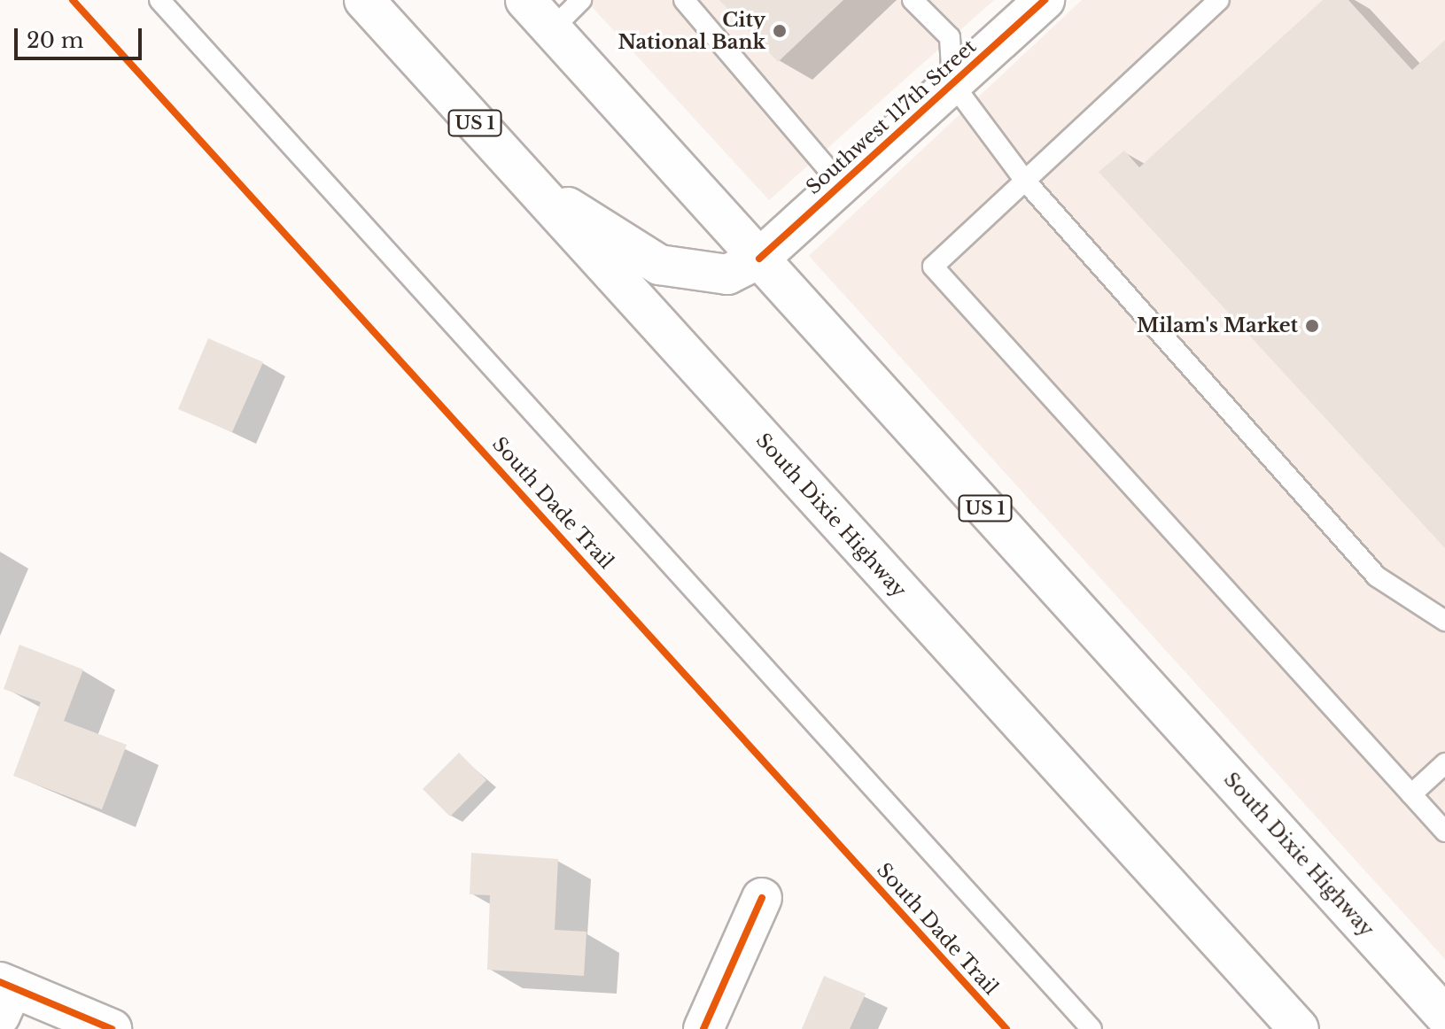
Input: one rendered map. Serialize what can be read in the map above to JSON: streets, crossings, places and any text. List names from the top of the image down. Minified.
{"streets":{"main road":["Southwest 117th Street","US 1","South Dixie Highway"],"cycle path":["South Dade Trail"]},"crossings":[["Southwest 117th Street","South Dixie Highway"]],"places":["City National Bank","Milam's Market"],"scale_bar":"20 m"}
